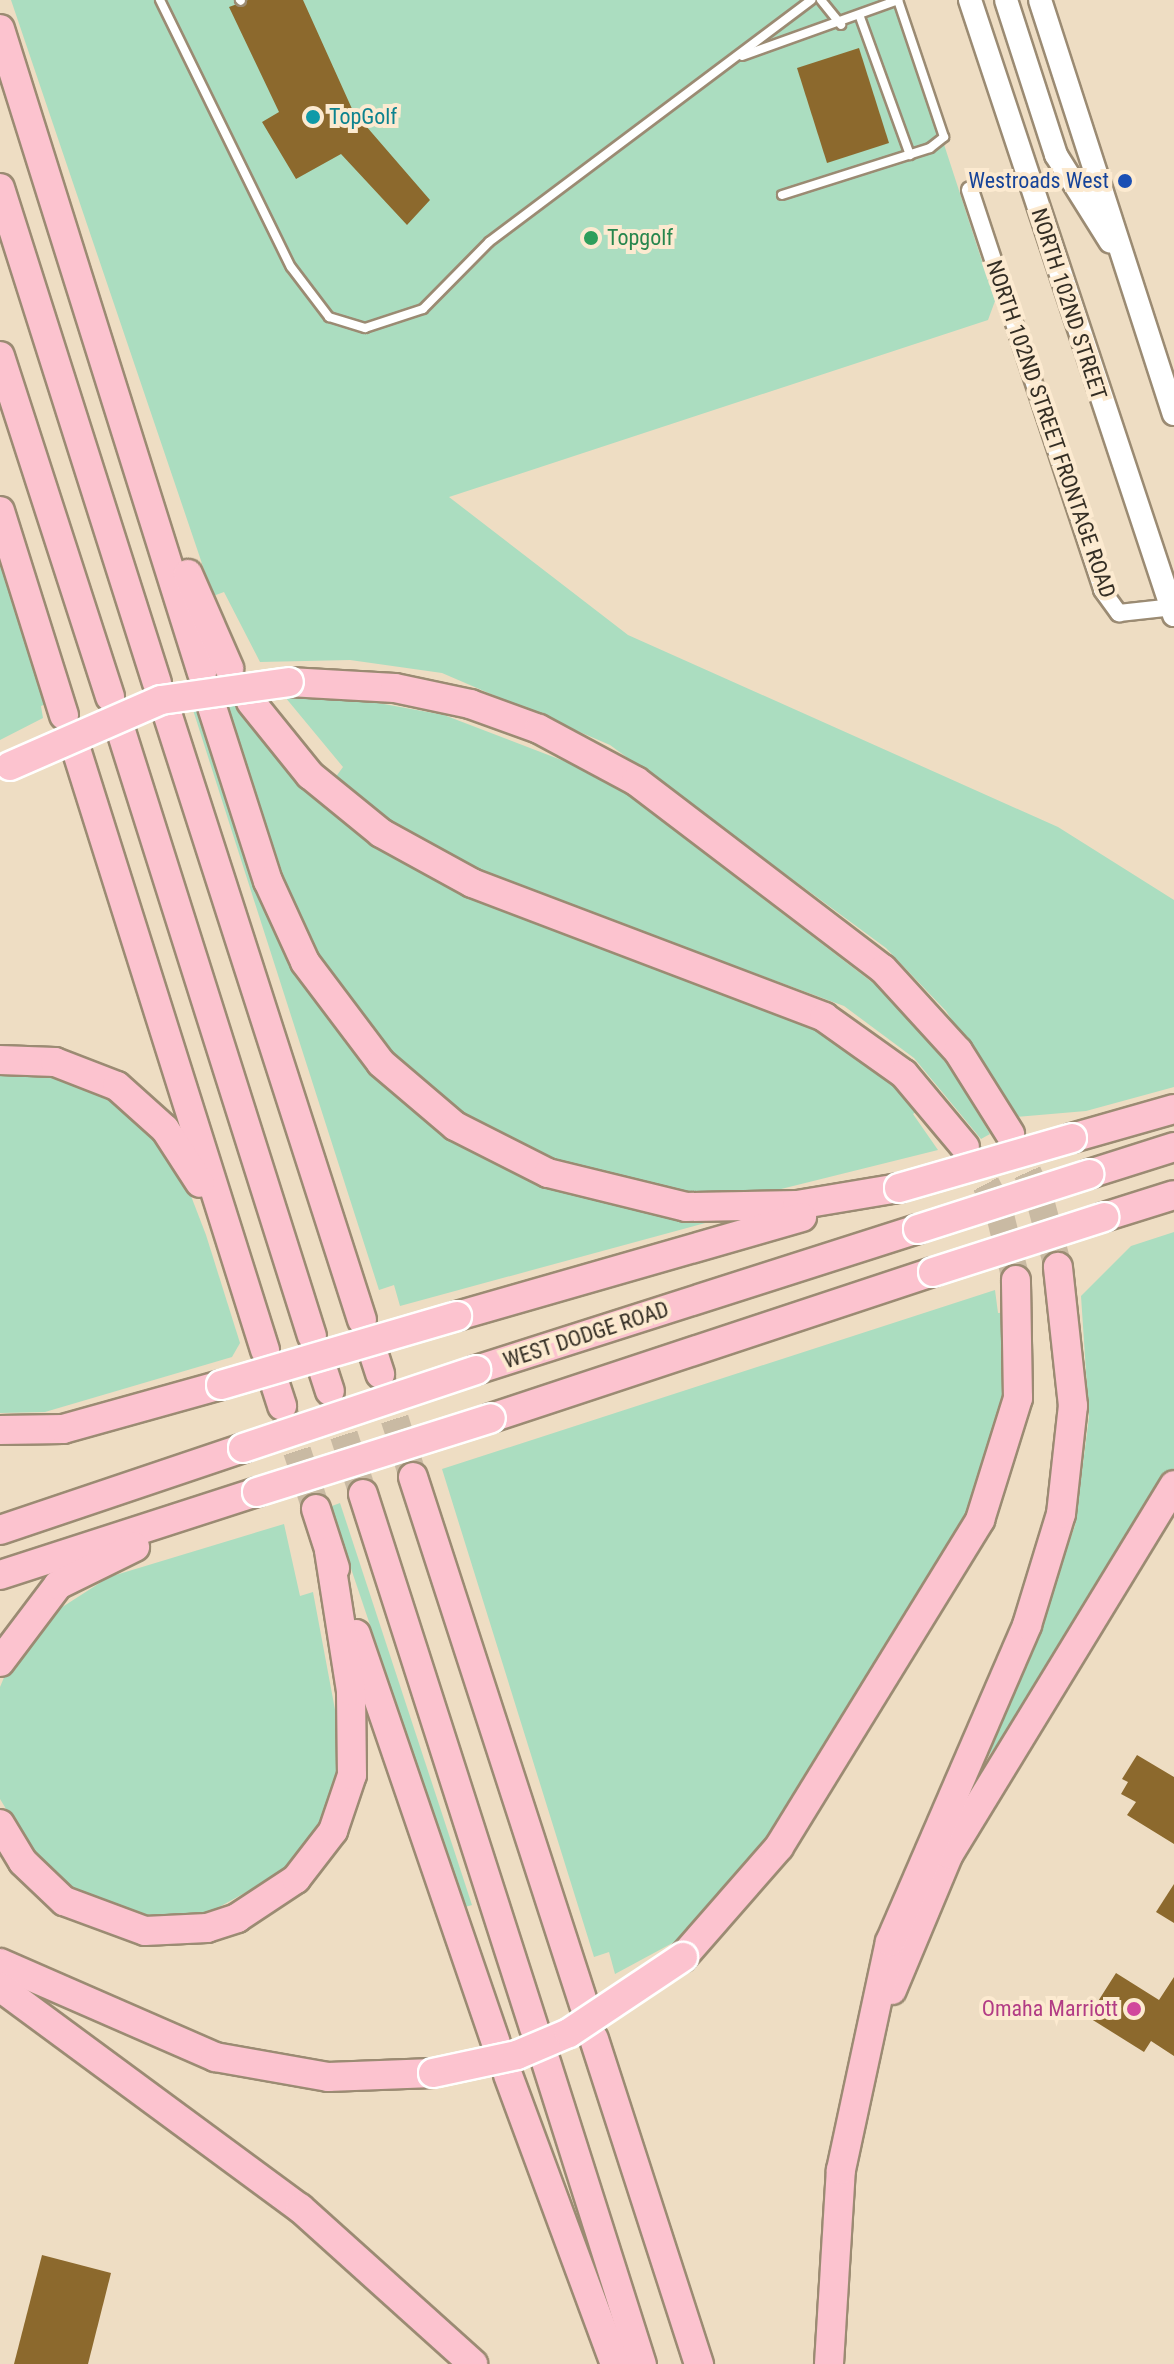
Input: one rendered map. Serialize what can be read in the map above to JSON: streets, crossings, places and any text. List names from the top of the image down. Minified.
{"streets":{"highway":["WEST DODGE ROAD"],"main road":["NORTH 102ND STREET"],"street":["NORTH 102ND STREET FRONTAGE ROAD"]},"crossings":[["NORTH 102ND STREET","NORTH 102ND STREET FRONTAGE ROAD"]],"places":["TopGolf","Westroads West","Topgolf","Omaha Marriott"]}
